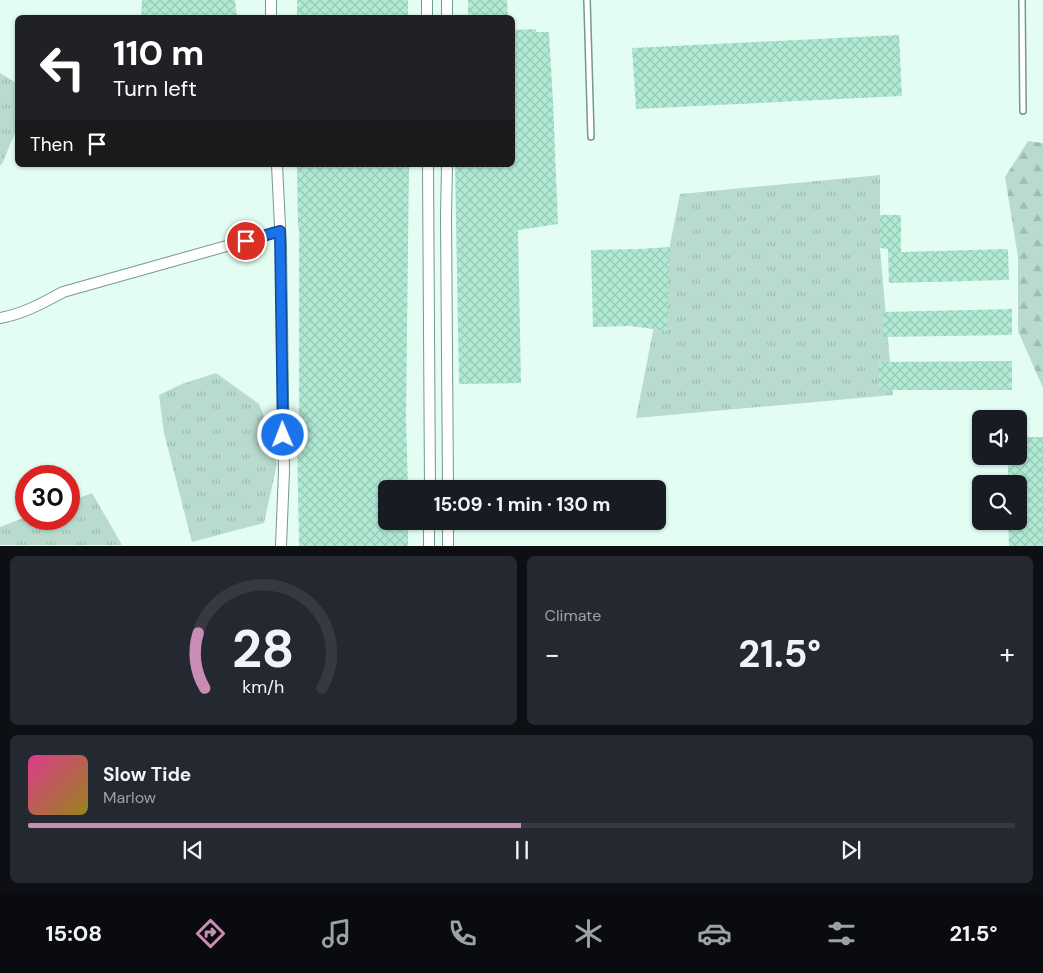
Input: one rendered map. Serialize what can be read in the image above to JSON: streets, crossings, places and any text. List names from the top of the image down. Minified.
{"page":{"turn":["110 m","Turn left"],"then":"Then","limit":"30","trip":"15:09 · 1 min · 130 m","tile":"Climate","heat":["−","21.5°","+"],"song":["Slow Tide","Marlow"],"tabs":["15:08","21.5°"],"gauge":["28","km/h"]}}
